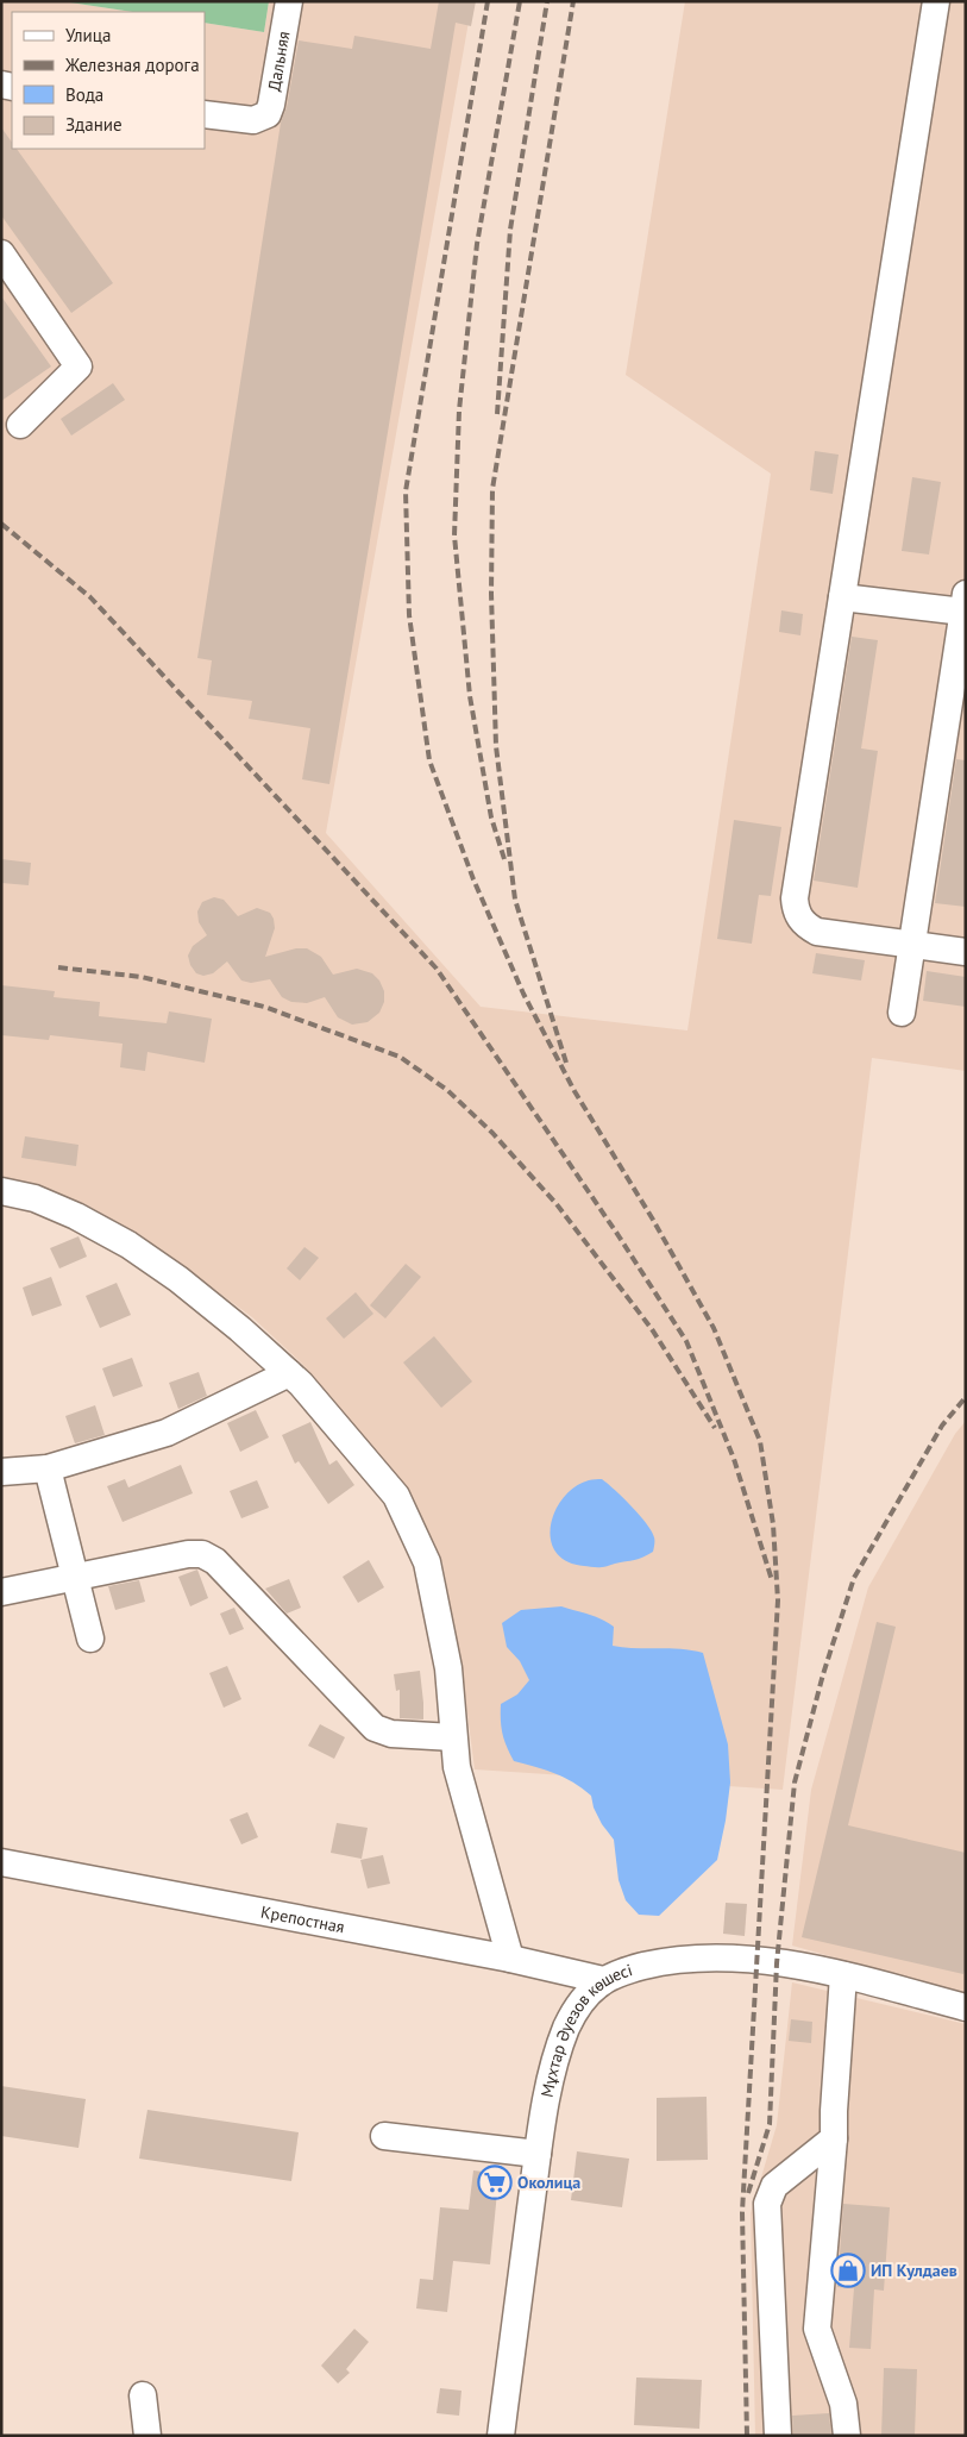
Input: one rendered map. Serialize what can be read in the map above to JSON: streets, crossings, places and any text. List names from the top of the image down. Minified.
{"streets":{"street":["Дальняя","Крепостная","Мұхтар Әуезов көшесі"]},"crossings":[["Крепостная","Мұхтар Әуезов көшесі"]],"places":{"supermarket":["Околица"],"shop":["ИП Кулдаев"]},"legend":["Улица","Железная дорога","Вода","Здание"]}
